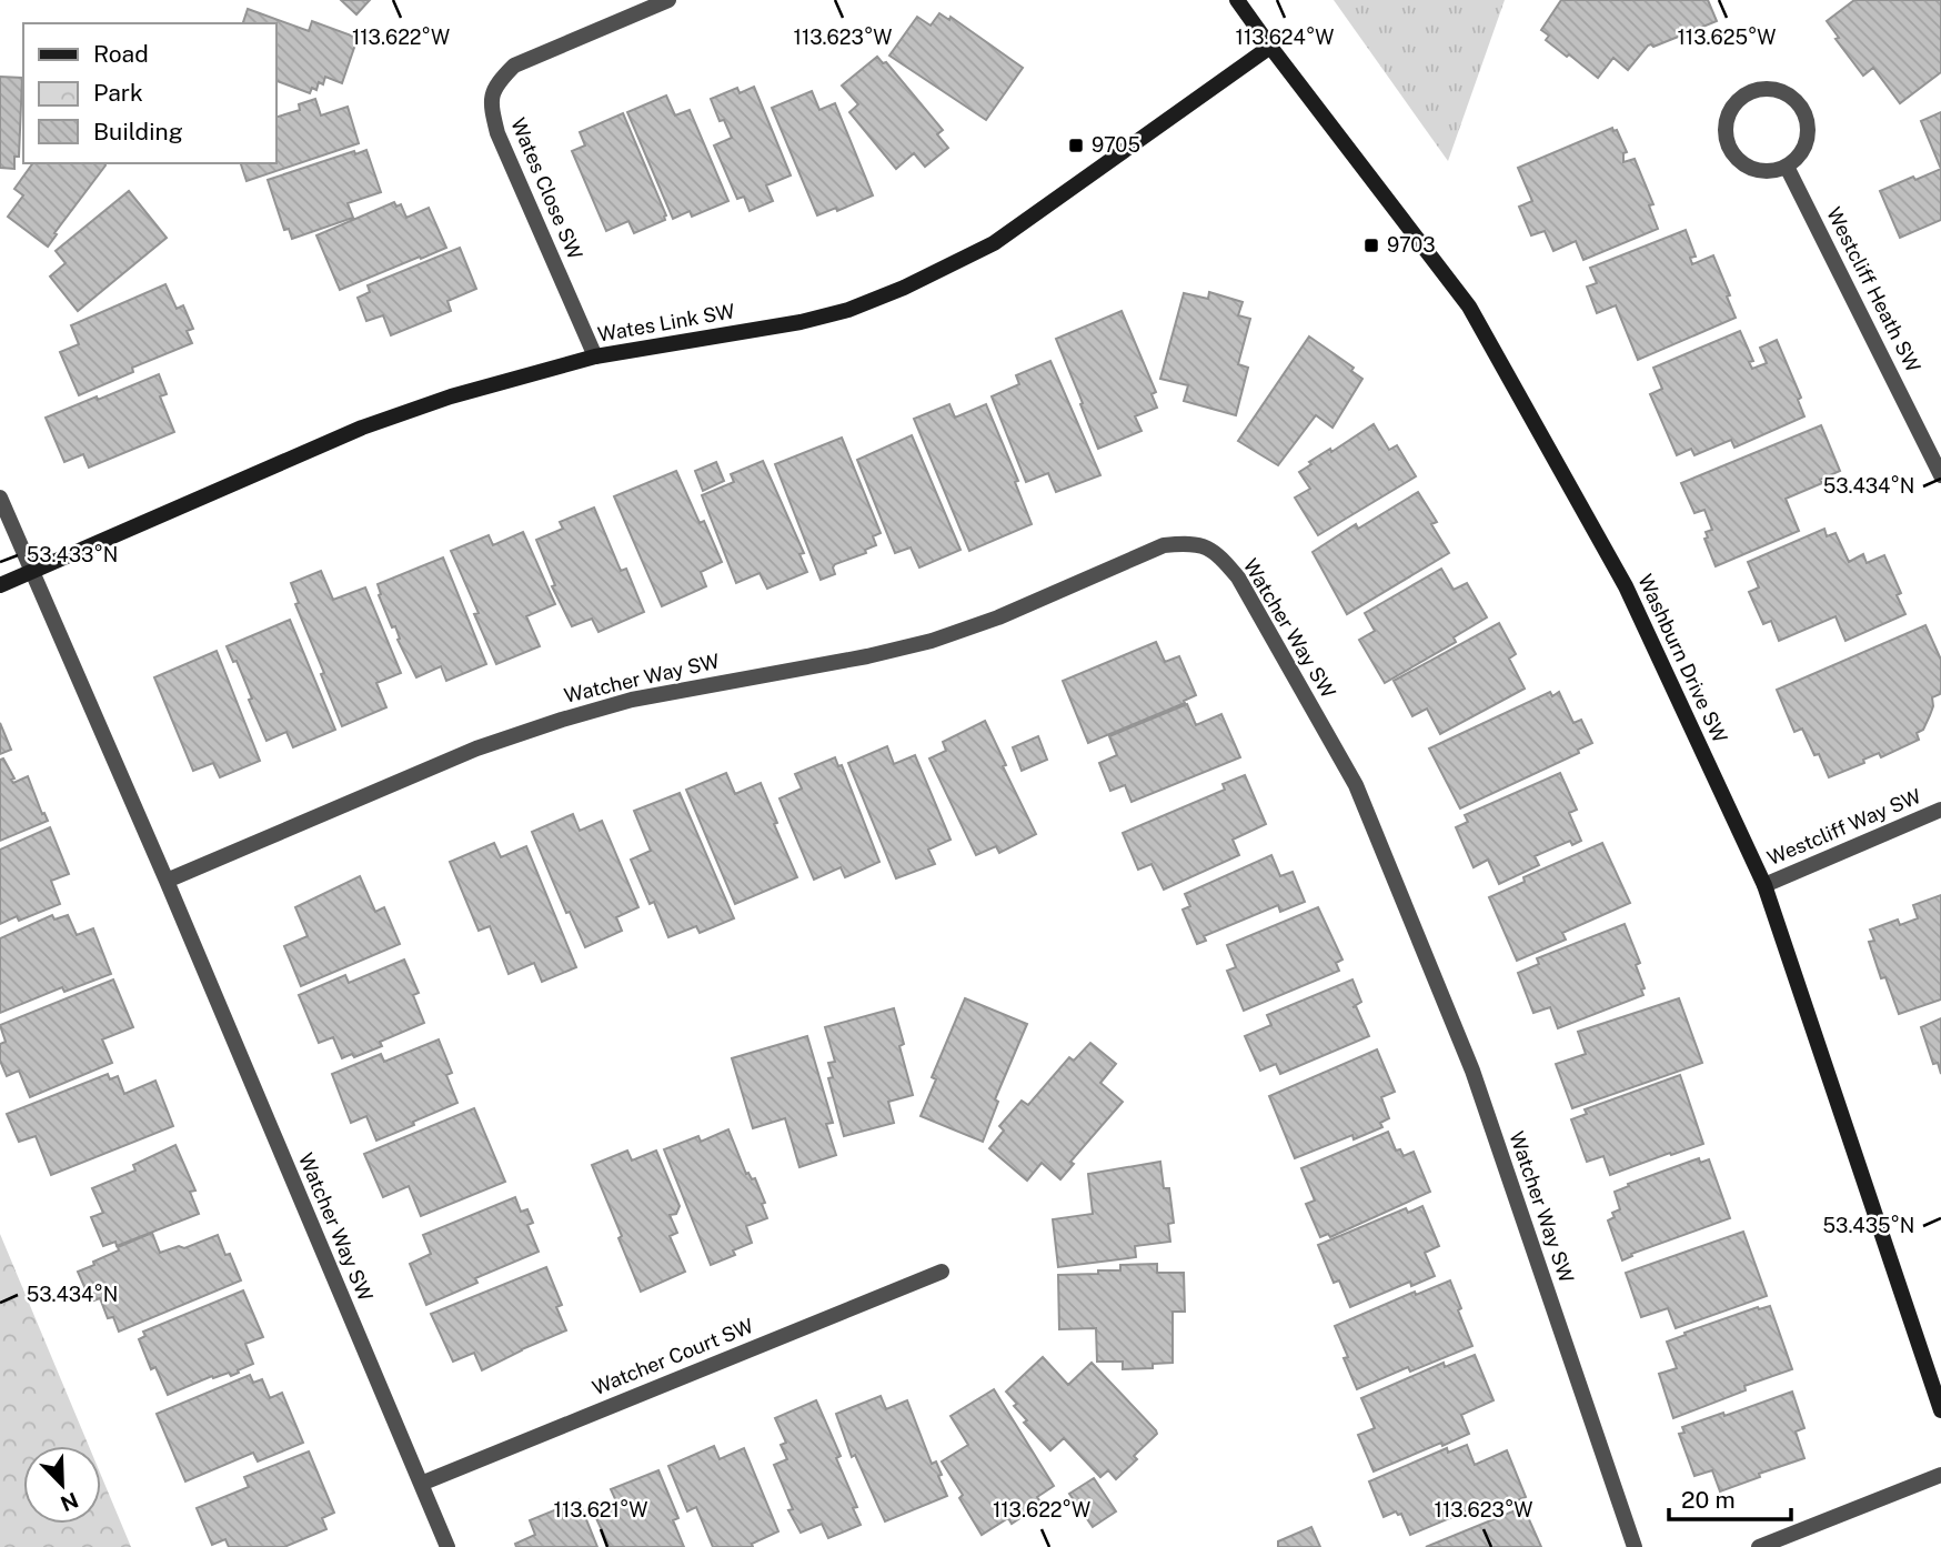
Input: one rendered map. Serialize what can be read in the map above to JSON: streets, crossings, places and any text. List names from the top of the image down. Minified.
{"streets":{"street":["Wates Close SW","Westcliff Heath SW","Wates Link SW","Watcher Way SW","Washburn Drive SW","Westcliff Way SW","Watcher Court SW"]},"crossings":[["Wates Close SW","Wates Link SW"],["Wates Link SW","Watcher Way SW"],["Wates Link SW","Washburn Drive SW"],["Watcher Way SW","Watcher Court SW"],["Washburn Drive SW","Westcliff Way SW"]],"places":{"transit":["9705","9703"]},"legend":["Road","Park","Building"],"scale_bar":"20 m","north":"bottom right","coordinates":["113.622°W","113.623°W","113.624°W","113.625°W","53.434°N","53.433°N","53.435°N","113.621°W"]}
